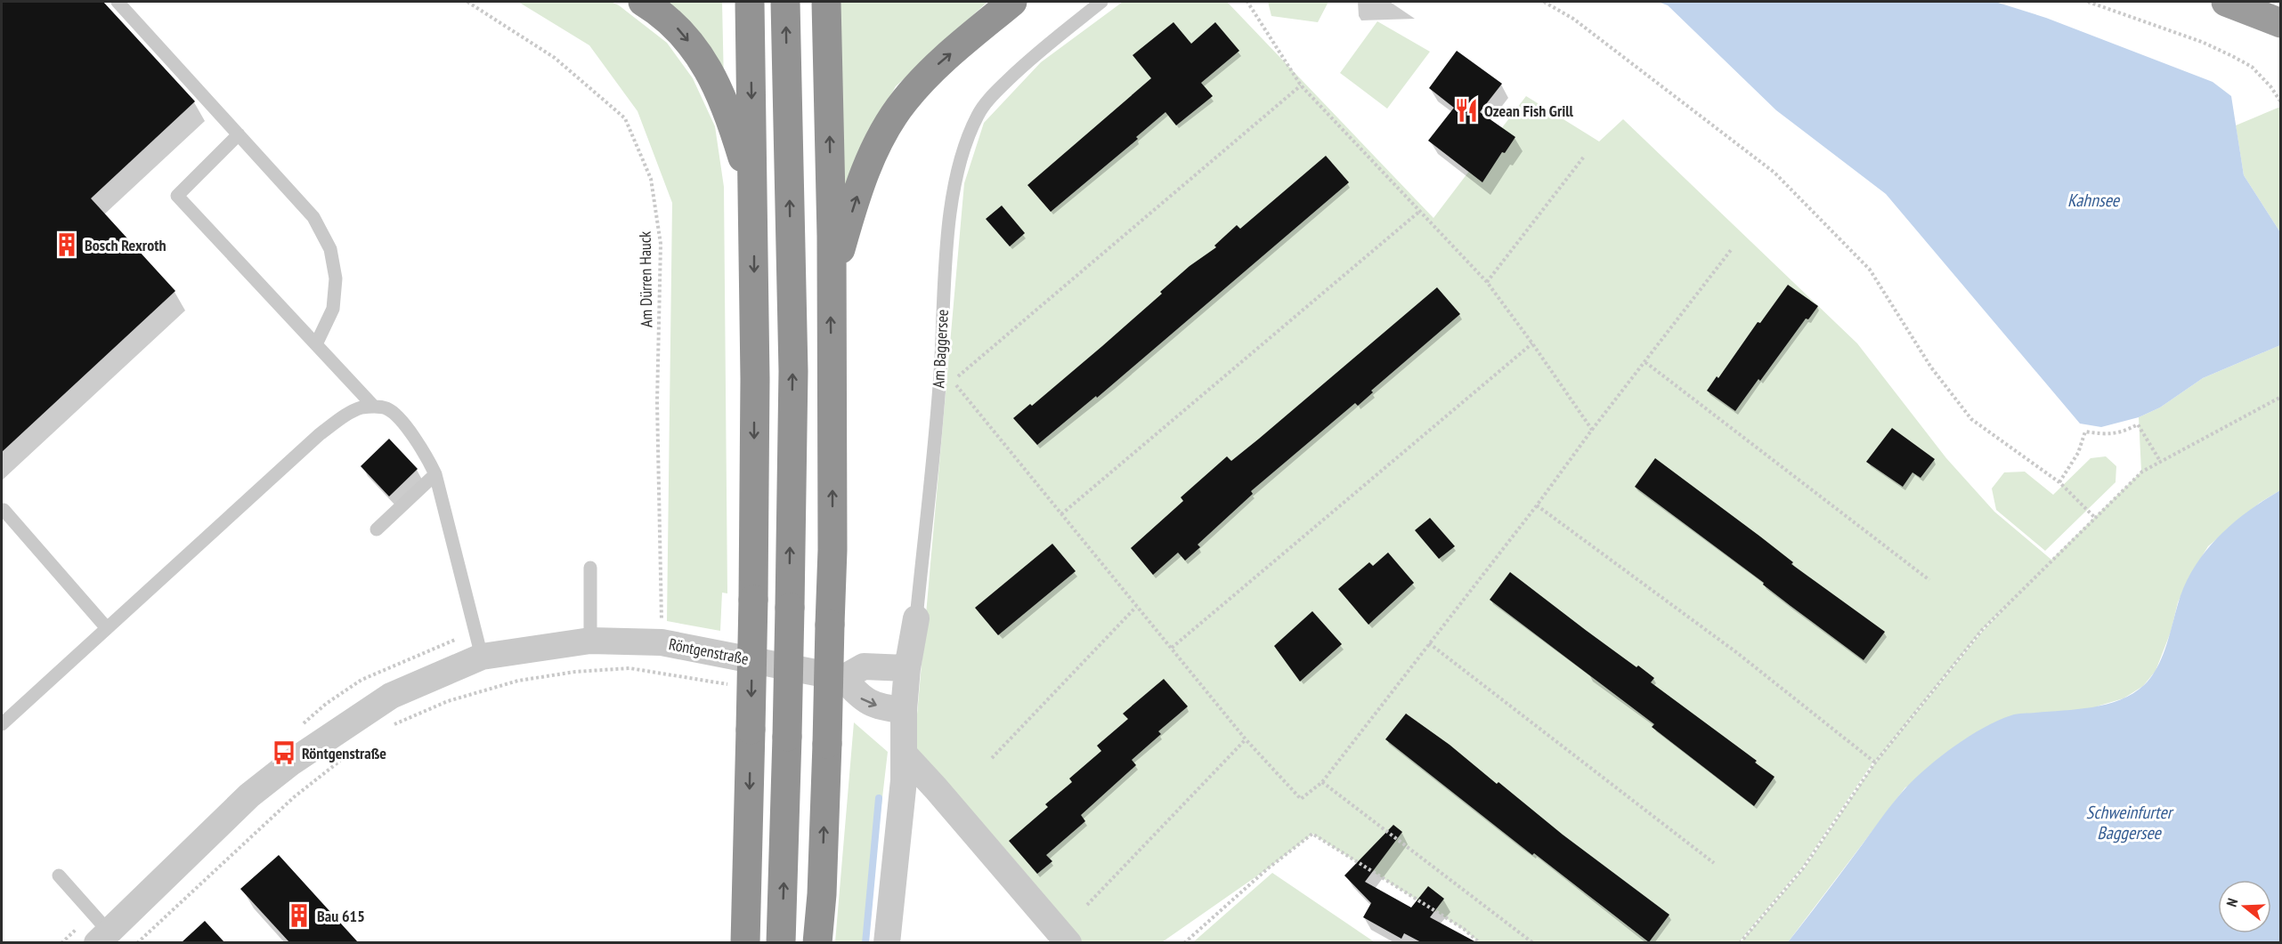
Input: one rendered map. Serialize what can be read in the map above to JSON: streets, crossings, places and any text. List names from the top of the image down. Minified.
{"streets":{"street":["Am Baggersee","Röntgenstraße"],"path":["Am Dürren Hauck"]},"water":["Kahnsee","Schweinfurter Baggersee"],"places":{"restaurant":["Ozean Fish Grill"],"building":["Bosch Rexroth","Bau 615"],"bus stop":["Röntgenstraße"]},"north":"left"}
